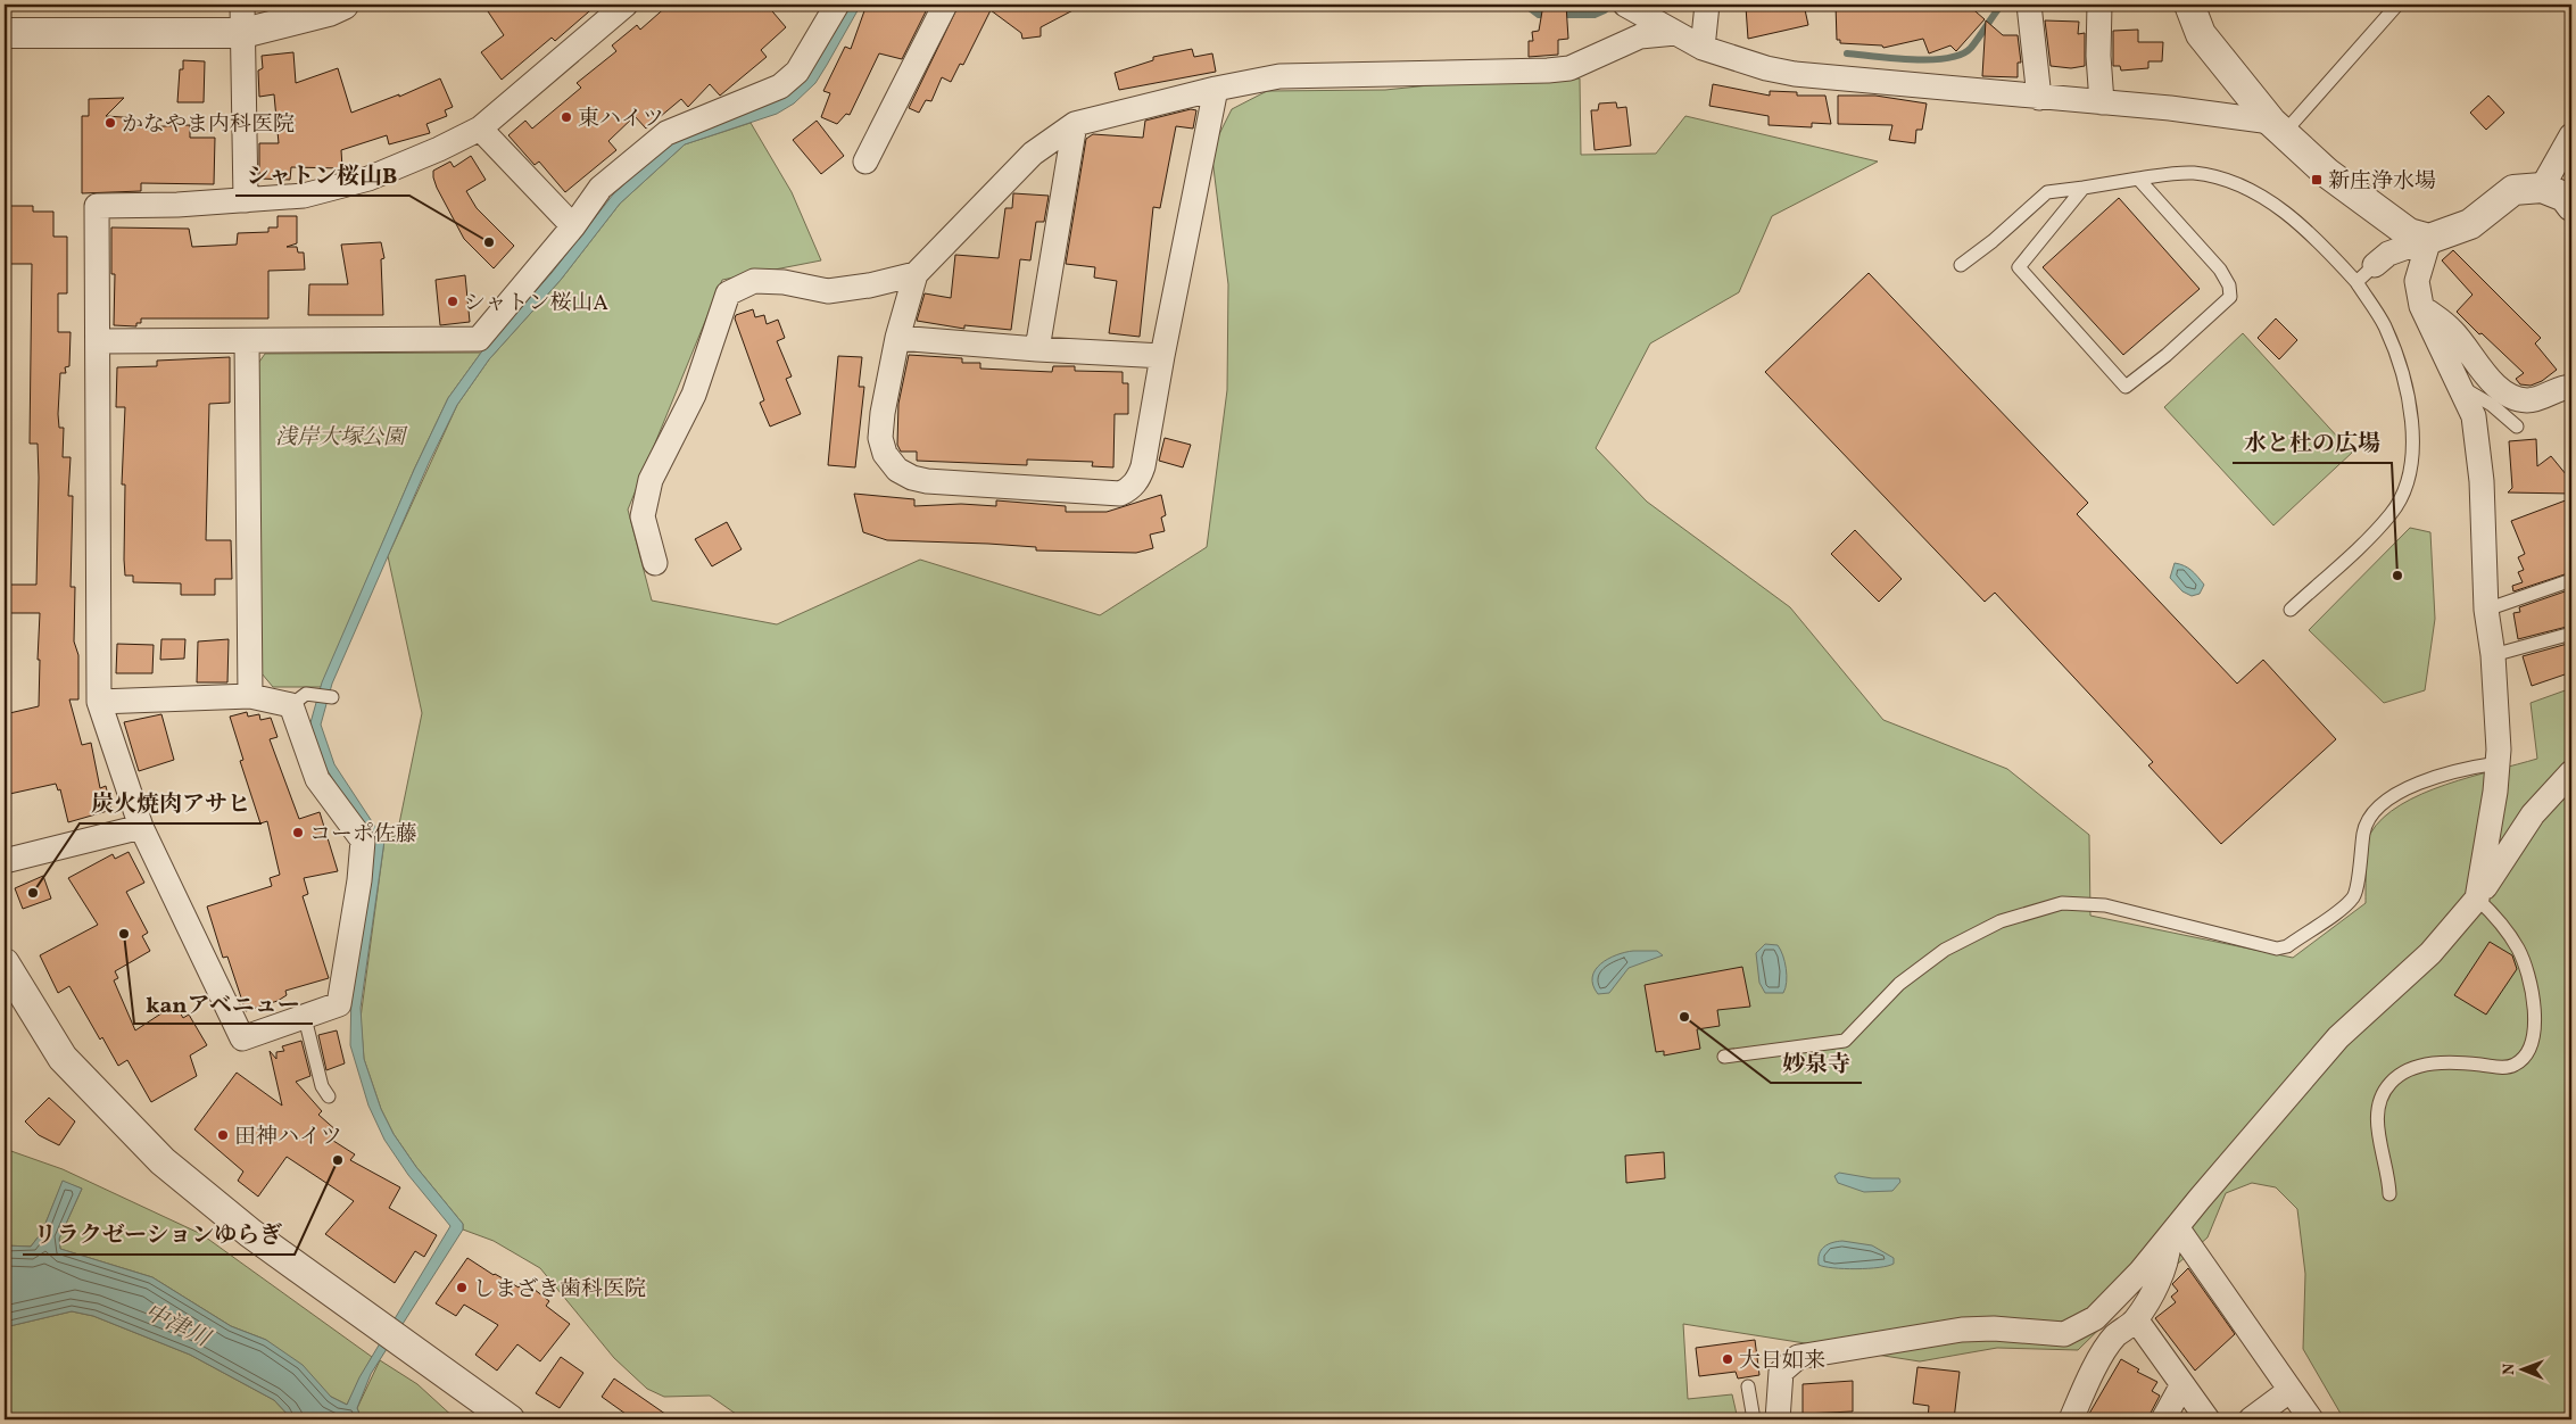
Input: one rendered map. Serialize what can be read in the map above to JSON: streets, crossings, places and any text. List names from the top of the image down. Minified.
{"water":["中津川"],"parks":["浅岸大塚公園"],"places":{"other":["東ハイツ","かなやま内科医院","シャトン桜山B","シャトン桜山A","水と杜の広場","コーポ佐藤","炭火焼肉アサヒ","kanアベニュー","妙泉寺","田神ハイツ","リラクゼーションゆらぎ","しまざき歯科医院","大日如来"],"transit":["新庄浄水場"]},"north":"left"}
